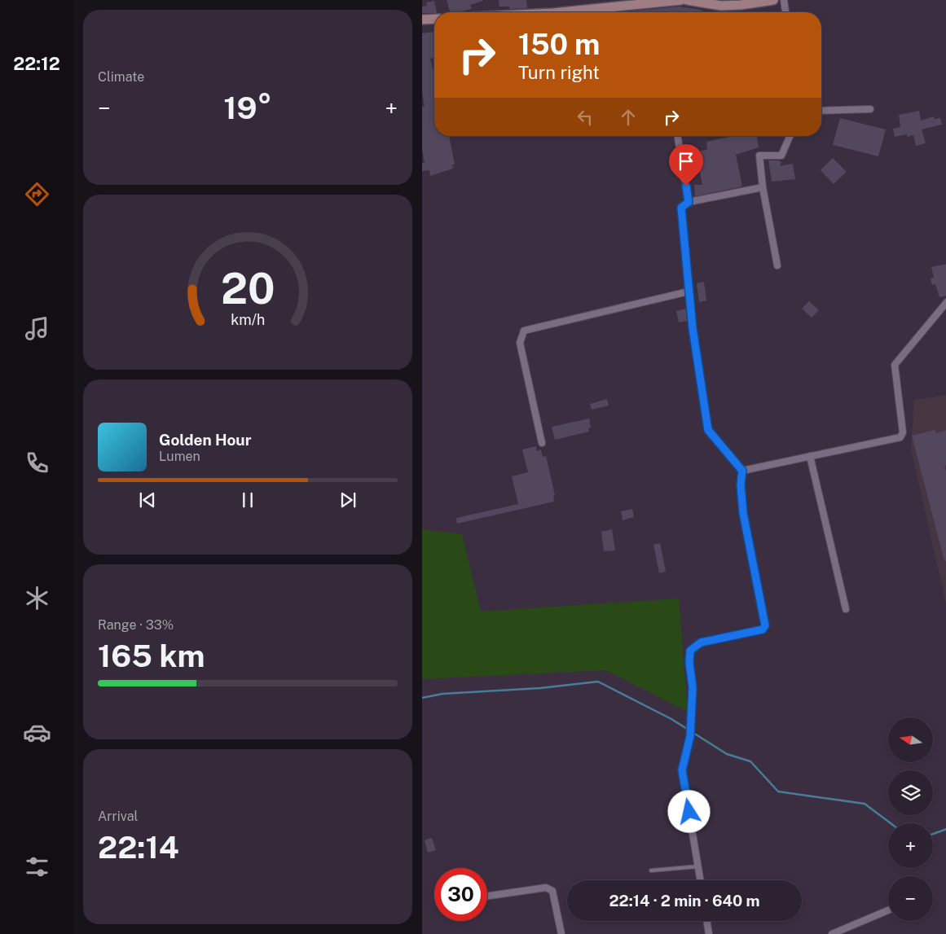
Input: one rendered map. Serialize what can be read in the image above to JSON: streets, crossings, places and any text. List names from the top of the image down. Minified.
{"north":"left","page":{"tabs":"22:12","tile":["Climate",["Range · 33%","165 km"],["Arrival","22:14"]],"turn":["150 m","Turn right"],"heat":["−","19°","+"],"song":["Golden Hour","Lumen"],"map_buttons":["+","−"],"limit":"30","trip":"22:14 · 2 min · 640 m","gauge":["20","km/h"]}}
